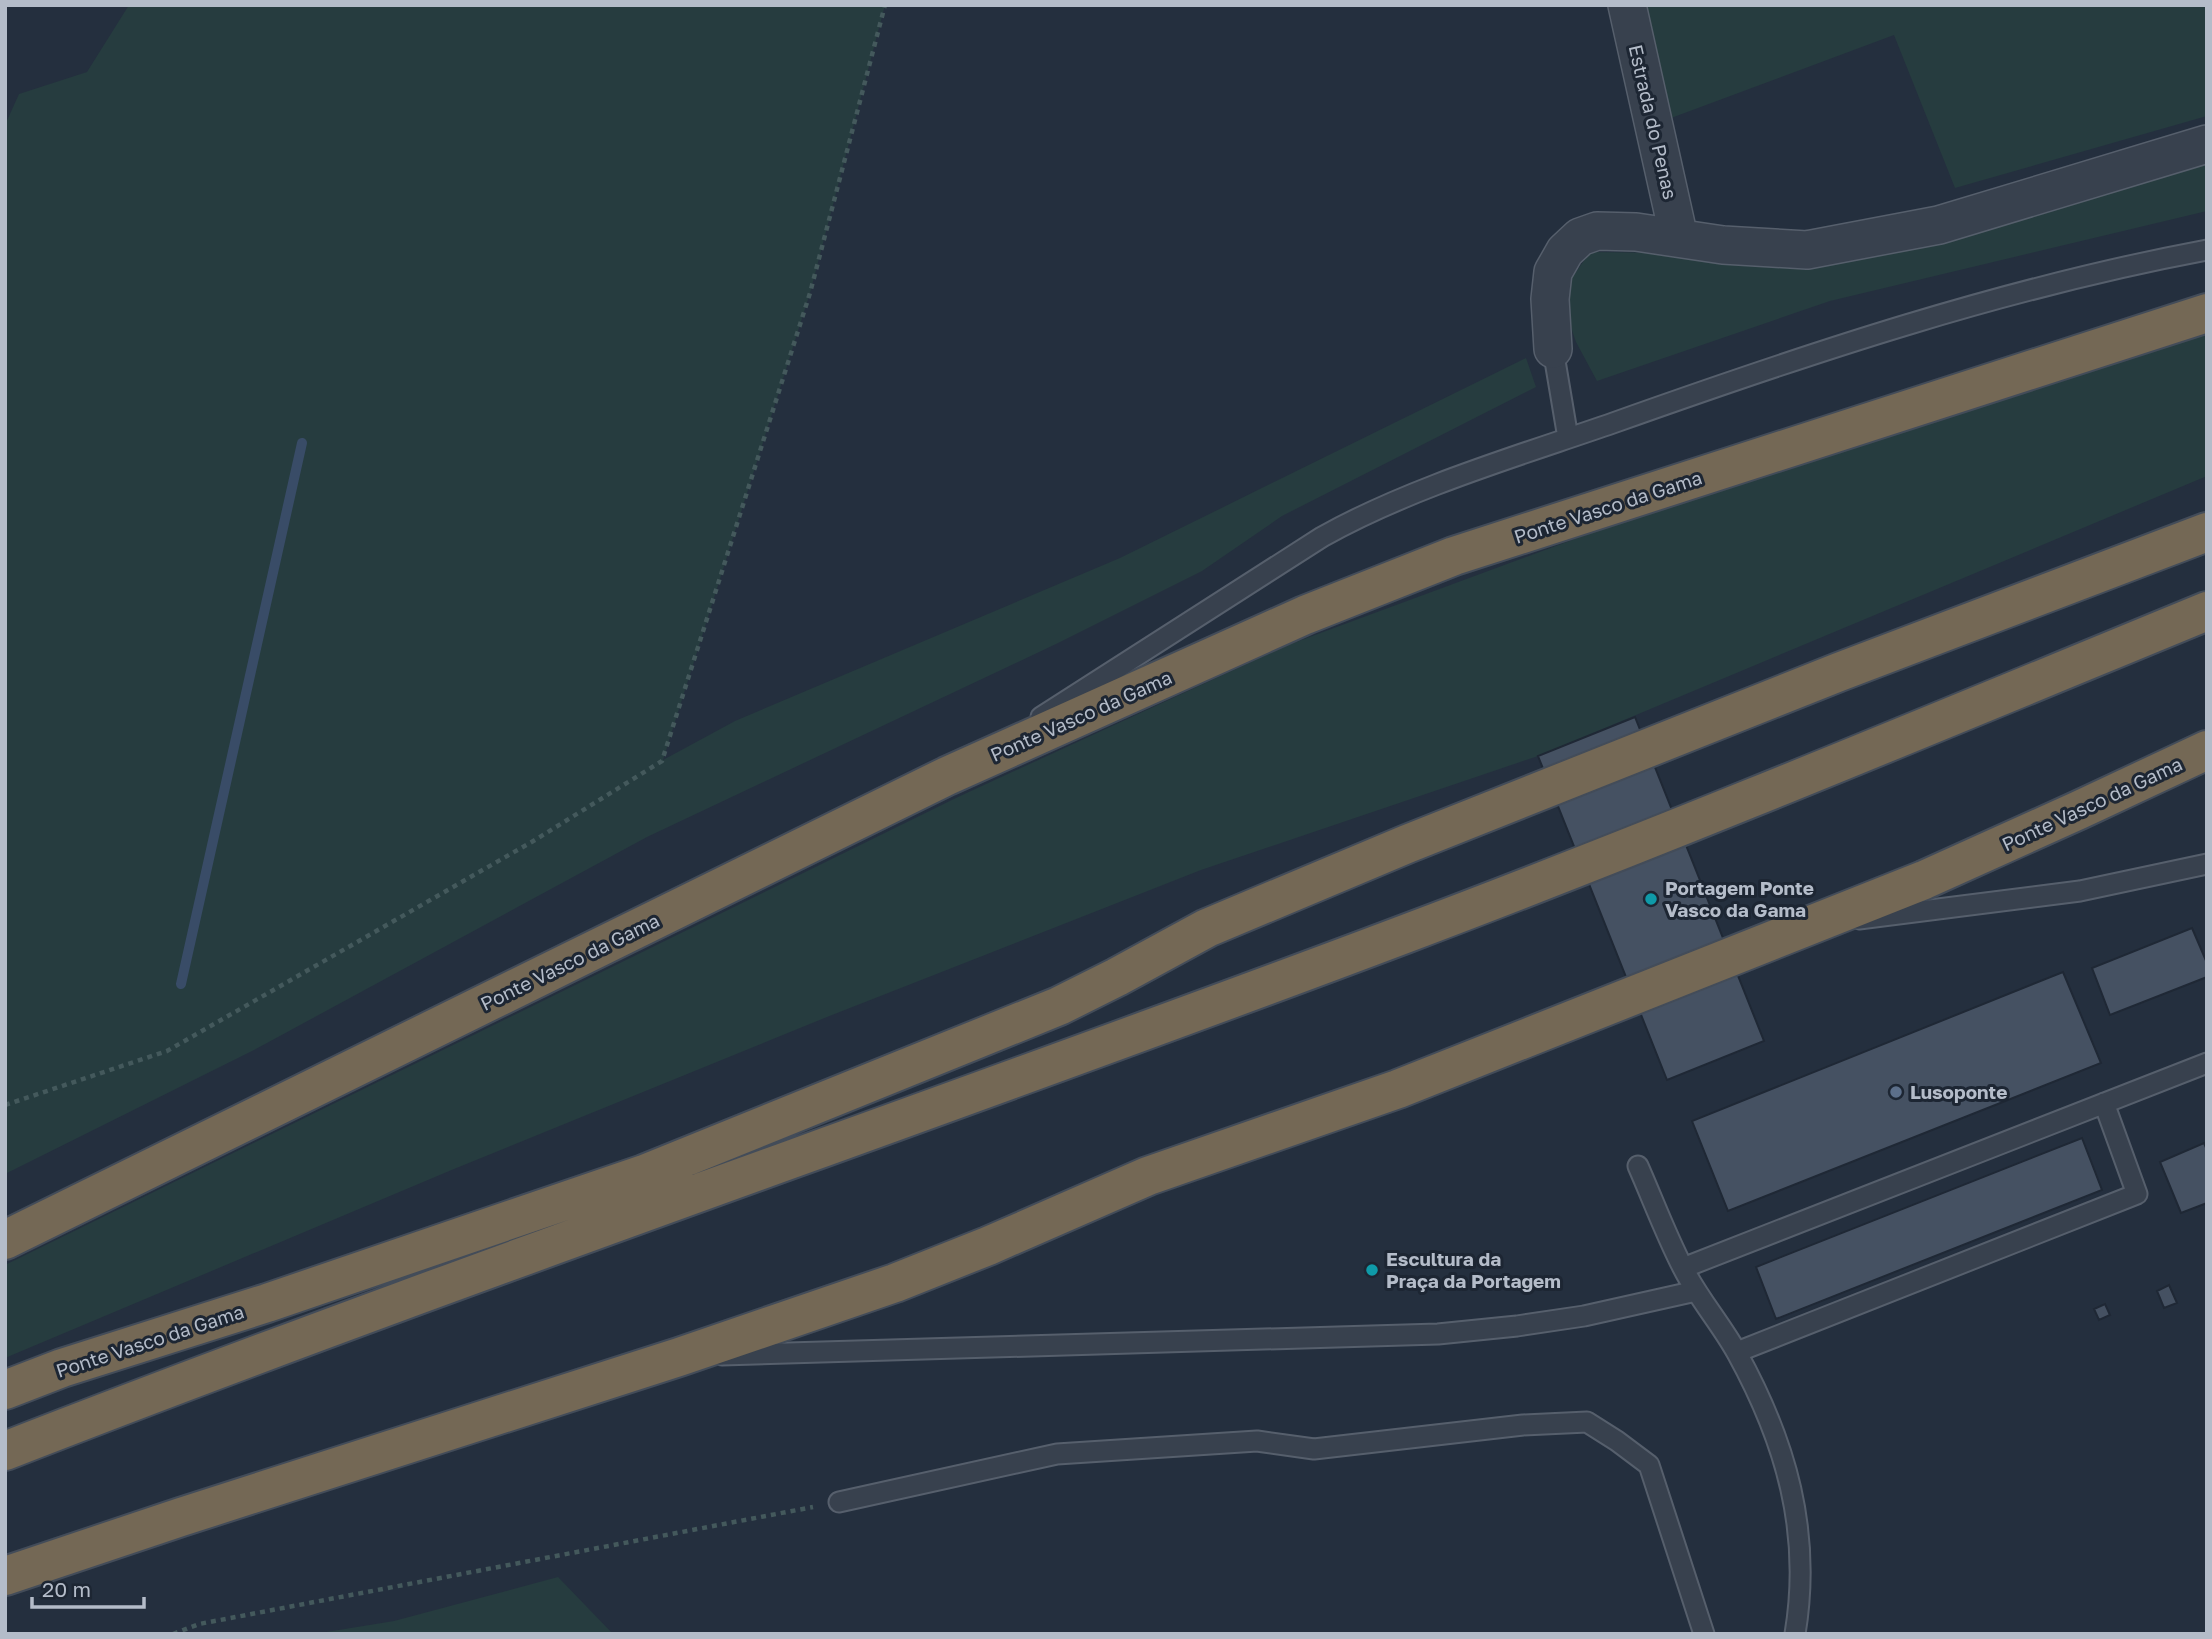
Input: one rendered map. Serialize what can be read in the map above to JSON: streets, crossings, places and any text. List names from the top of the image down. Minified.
{"streets":{"highway":["Ponte Vasco da Gama"],"street":["Estrada do Penas"]},"places":["Portagem Ponte Vasco da Gama","Lusoponte","Escultura da Praça da Portagem"],"scale_bar":"20 m"}
